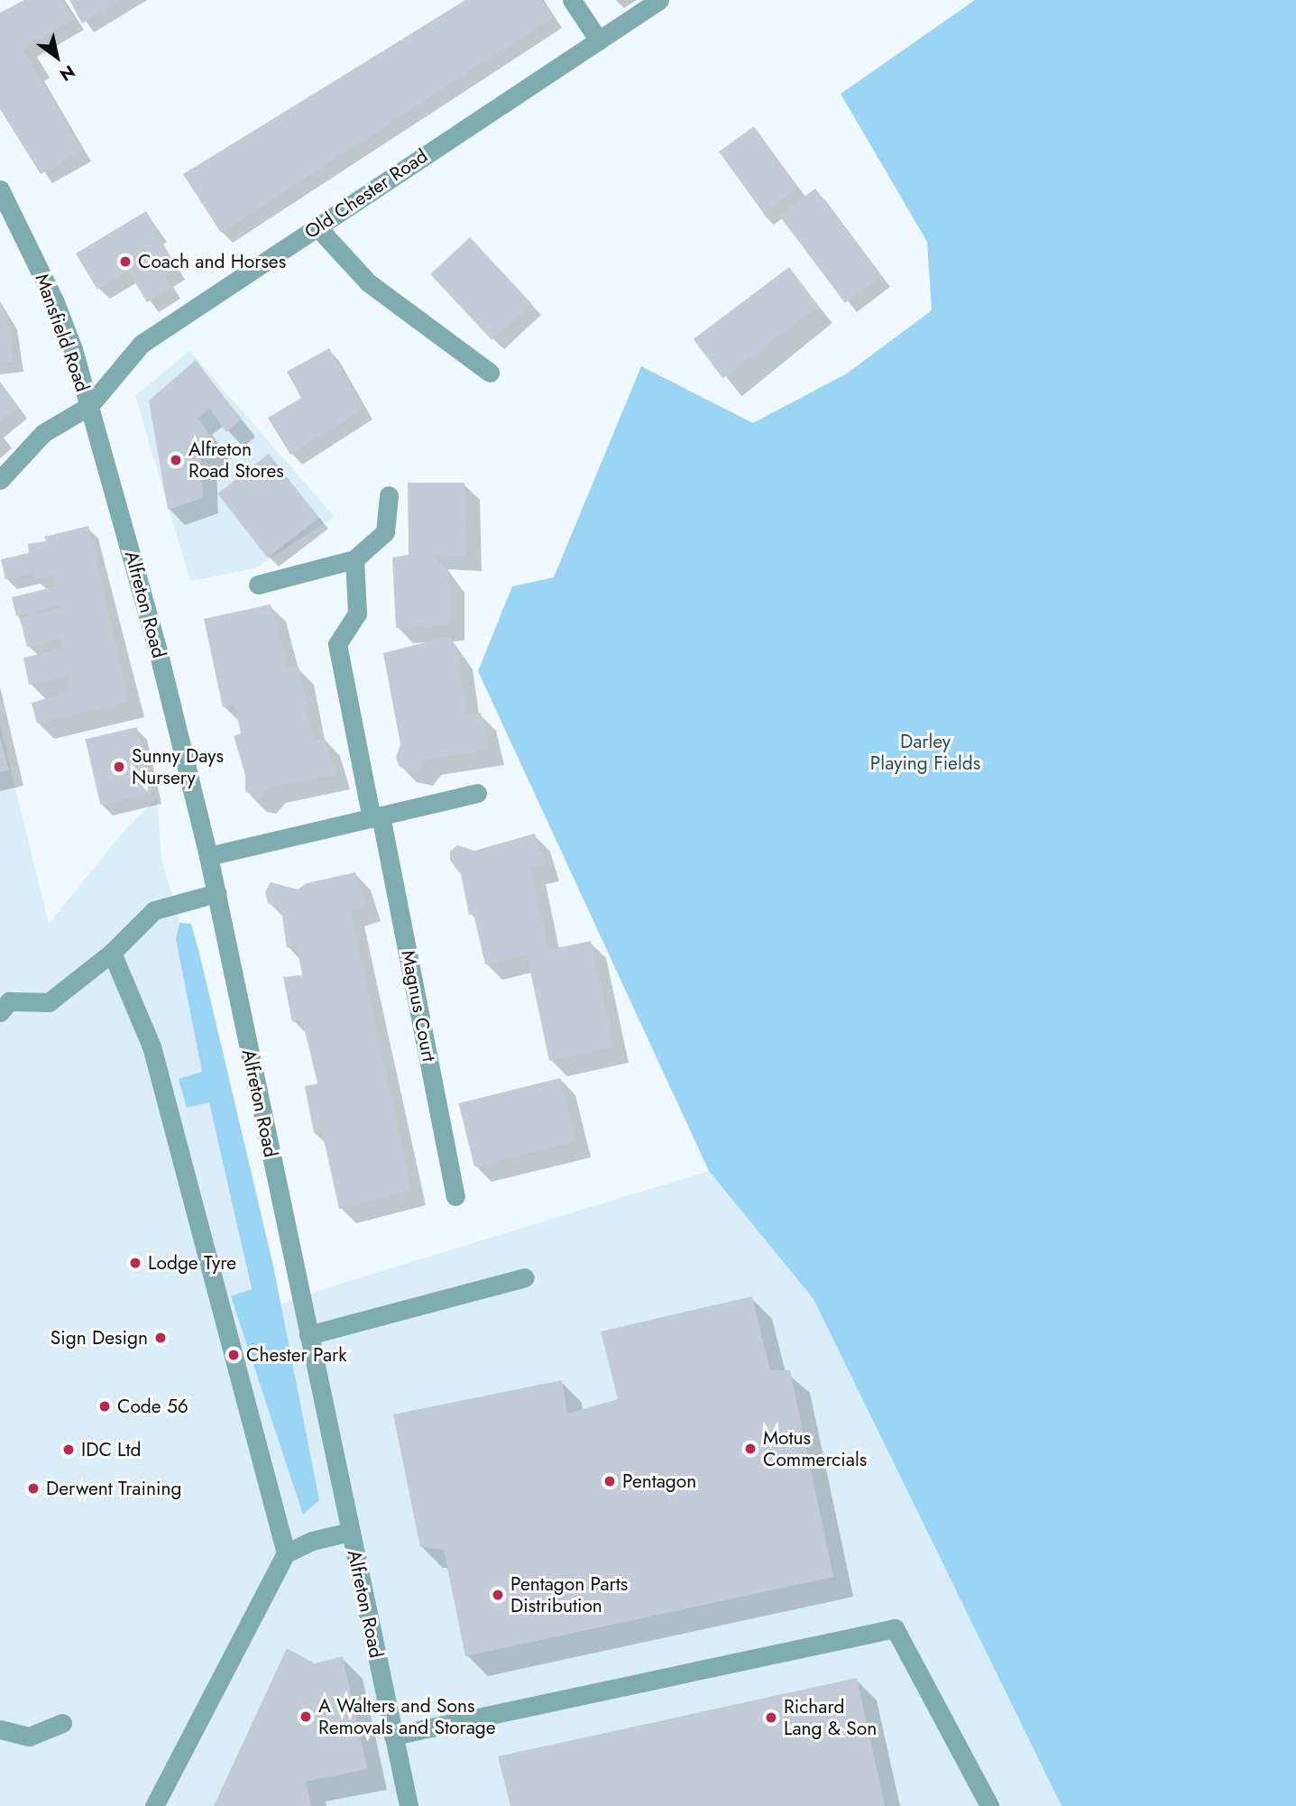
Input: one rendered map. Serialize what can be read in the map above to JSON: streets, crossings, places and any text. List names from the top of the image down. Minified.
{"streets":{"street":["Old Chester Road","Mansfield Road","Alfreton Road","Magnus Court"]},"crossings":[["Old Chester Road","Mansfield Road"],["Old Chester Road","Alfreton Road"],["Mansfield Road","Alfreton Road"]],"parks":["Darley Playing Fields"],"places":["Coach and Horses","Alfreton Road Stores","Sunny Days Nursery","Lodge Tyre","Sign Design","Chester Park","Code 56","Motus Commercials","IDC Ltd","Pentagon","Derwent Training","Pentagon Parts Distribution","A Walters and Sons Removals and Storage","Richard Lang & Son"],"north":"bottom right"}
